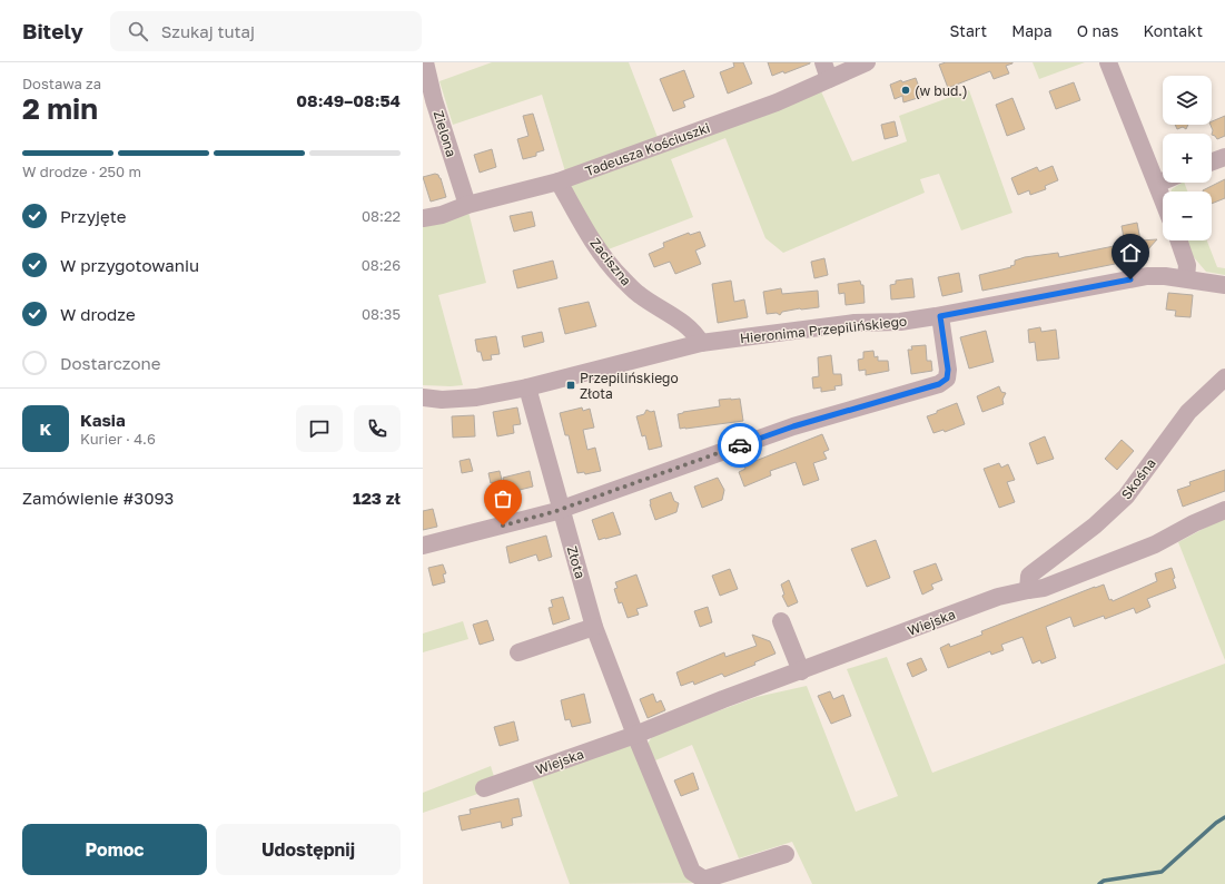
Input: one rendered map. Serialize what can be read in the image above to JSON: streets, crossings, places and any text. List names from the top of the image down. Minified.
{"streets":{"street":["Zielona","Tadeusza Kościuszki","Zaciszna","Hieronima Przepilińskiego","Skośna","Złota","Wiejska"]},"crossings":[["Zielona","Tadeusza Kościuszki"],["Tadeusza Kościuszki","Zaciszna"],["Zaciszna","Hieronima Przepilińskiego"],["Hieronima Przepilińskiego","Złota"],["Skośna","Wiejska"],["Złota","Wiejska"]],"places":{"other":["(w bud.)"],"transit":["Przepilińskiego Złota"]},"page":{"header":"Bitely","search":"Szukaj tutaj","nav":["Start","Mapa","O nas","Kontakt"],"heading":["2 min","Dostawa za","08:49–08:54"],"panel":["Kasia","Kurier · 4.6","Zamówienie #3093","123 zł"],"map_buttons":["+","−"],"bar":"W drodze · 250 m","list":[["Przyjęte","08:22"],["W przygotowaniu","08:26"],["W drodze","08:35"],"Dostarczone"],"round":"K","buttons":["Pomoc","Udostępnij"]}}
